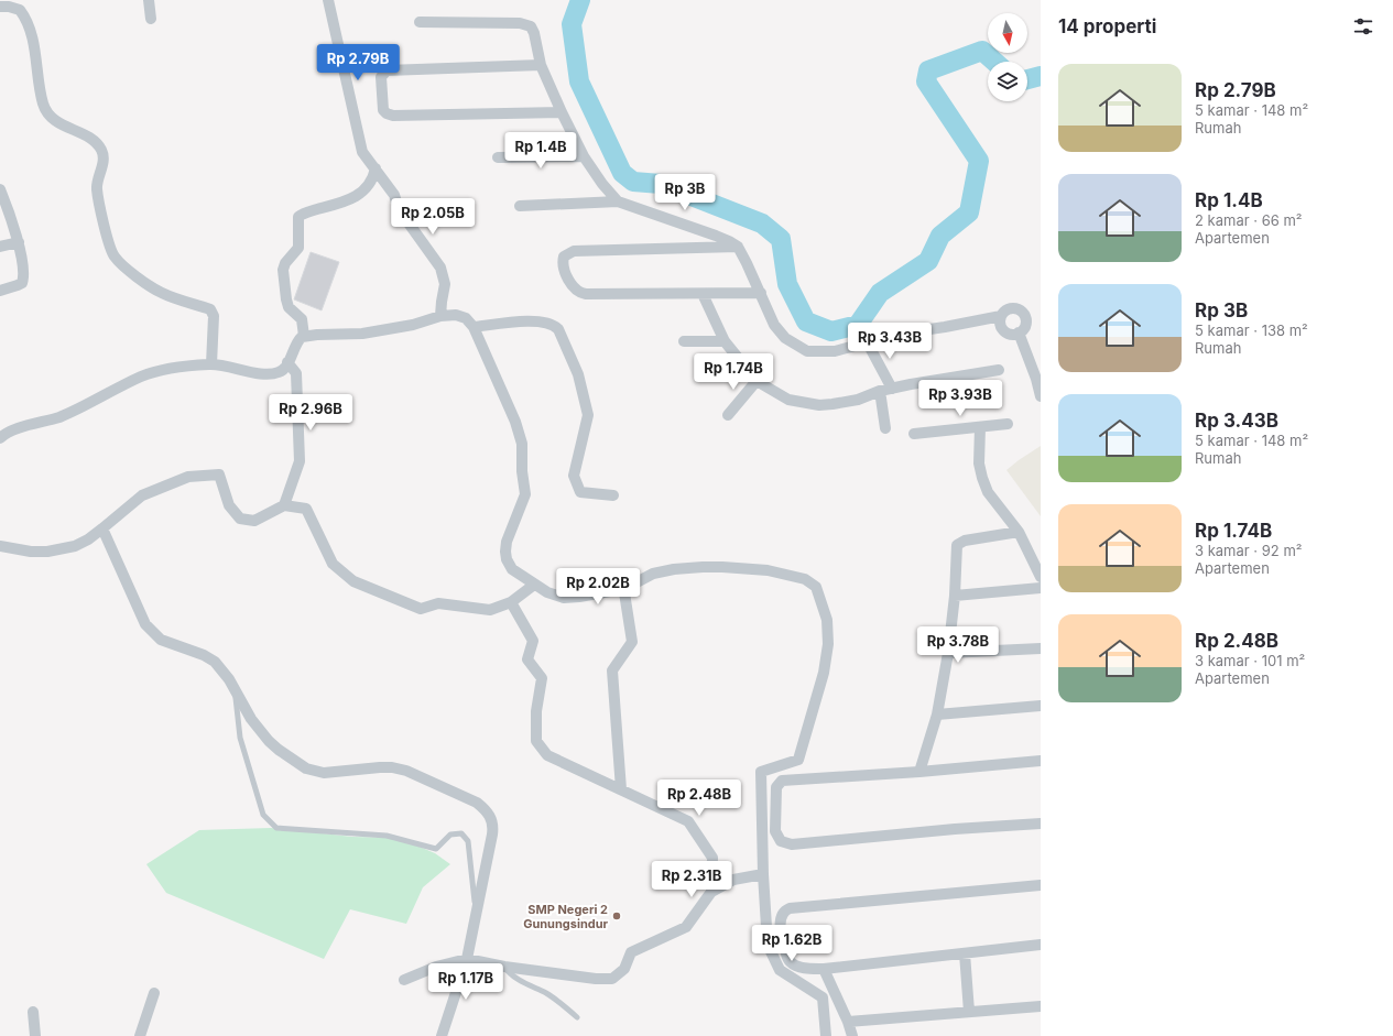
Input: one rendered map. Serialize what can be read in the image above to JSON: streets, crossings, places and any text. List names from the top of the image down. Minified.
{"places":["SMP Negeri 2 Gunungsindur"],"north":"bottom","page":{"heading":"14 properti","price":["Rp 2.79B","Rp 1.4B","Rp 3B","Rp 2.05B","Rp 3.43B","Rp 1.74B","Rp 3.93B","Rp 2.96B","Rp 2.02B","Rp 3.78B","Rp 2.48B","Rp 2.31B","Rp 1.62B","Rp 1.17B"],"list":[{"name":"Rp 2.79B","note":"5 kamar · 148 m² · Rumah"},{"name":"Rp 1.4B","note":"2 kamar · 66 m² · Apartemen"},{"name":"Rp 3B","note":"5 kamar · 138 m² · Rumah"},{"name":"Rp 3.43B","note":"5 kamar · 148 m² · Rumah"},{"name":"Rp 1.74B","note":"3 kamar · 92 m² · Apartemen"},{"name":"Rp 2.48B","note":"3 kamar · 101 m² · Apartemen"}]}}
